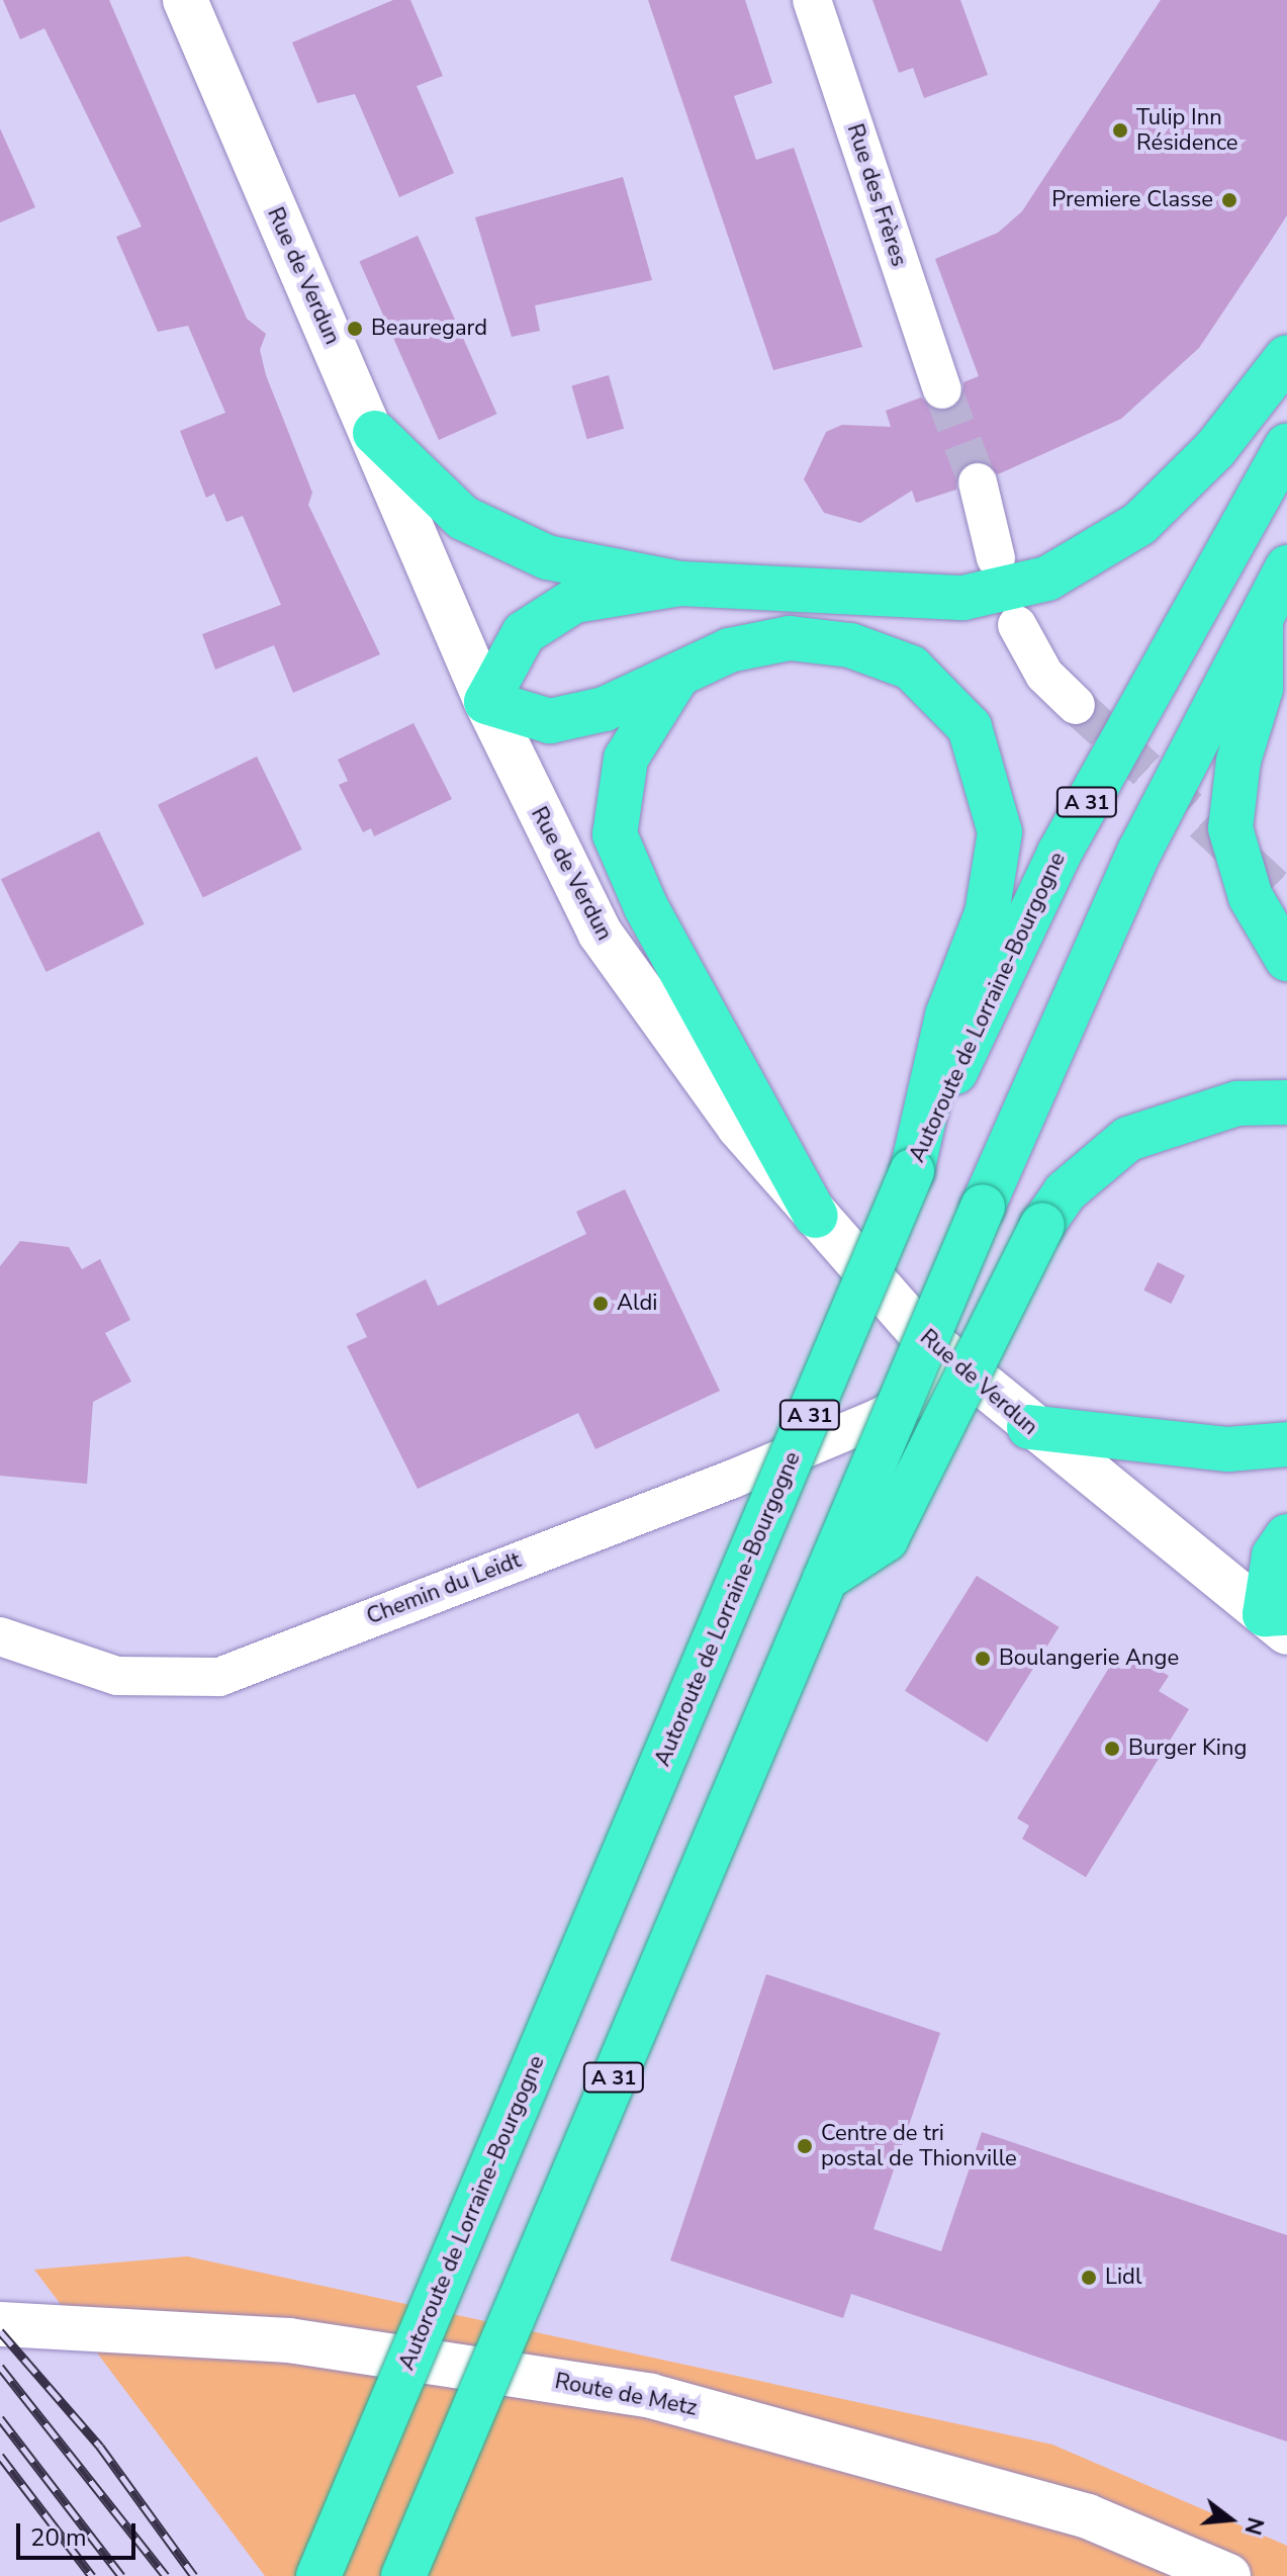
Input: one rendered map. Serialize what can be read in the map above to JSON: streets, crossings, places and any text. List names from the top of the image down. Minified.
{"streets":{"highway":["A 31","Autoroute de Lorraine-Bourgogne"],"main road":["Rue de Verdun","Route de Metz"],"street":["Rue des Frères","Chemin du Leidt"]},"crossings":[["Rue de Verdun","Chemin du Leidt"]],"places":["Tulip Inn Résidence","Premiere Classe","Beauregard","Aldi","Boulangerie Ange","Burger King","Centre de tri postal de Thionville","Lidl"],"scale_bar":"20 m","north":"right"}
